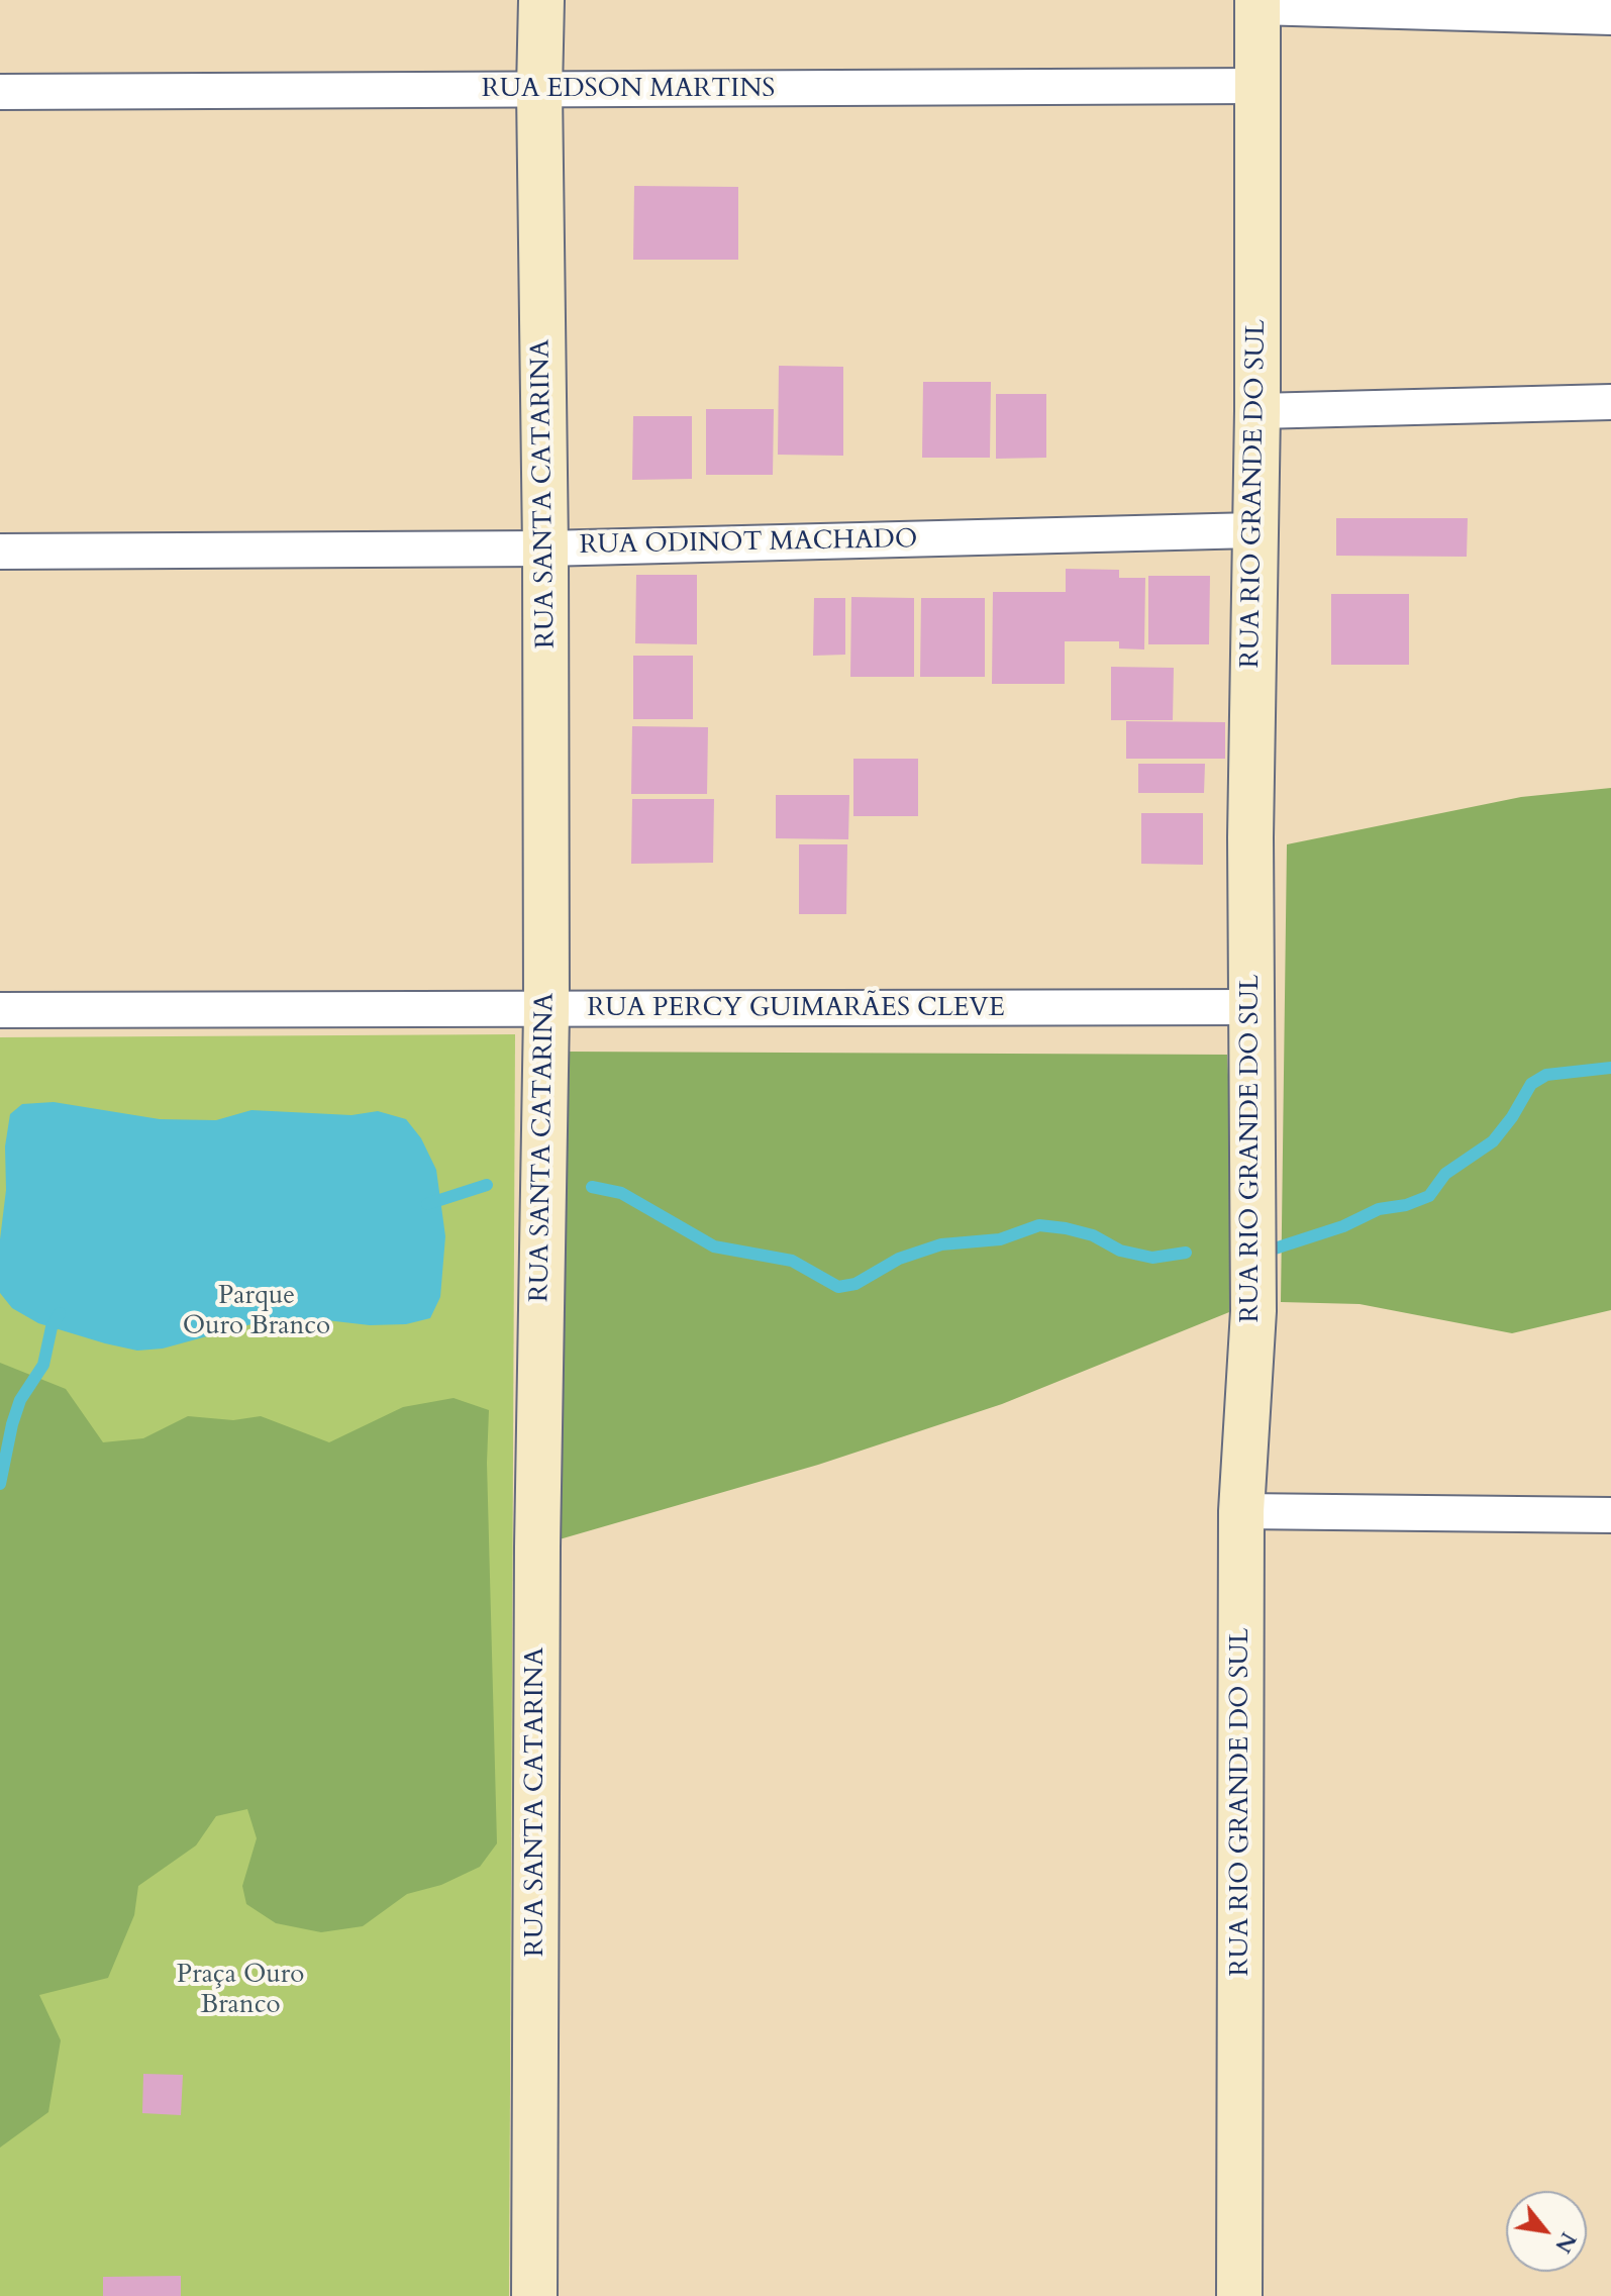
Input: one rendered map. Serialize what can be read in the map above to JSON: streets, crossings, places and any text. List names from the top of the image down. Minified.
{"streets":{"street":["RUA EDSON MARTINS","RUA SANTA CATARINA","RUA RIO GRANDE DO SUL","RUA ODINOT MACHADO","RUA PERCY GUIMARÃES CLEVE"]},"crossings":[["RUA EDSON MARTINS","RUA SANTA CATARINA"],["RUA EDSON MARTINS","RUA RIO GRANDE DO SUL"],["RUA SANTA CATARINA","RUA ODINOT MACHADO"],["RUA SANTA CATARINA","RUA PERCY GUIMARÃES CLEVE"],["RUA RIO GRANDE DO SUL","RUA ODINOT MACHADO"],["RUA RIO GRANDE DO SUL","RUA PERCY GUIMARÃES CLEVE"]],"parks":["Parque Ouro Branco","Praça Ouro Branco"],"north":"bottom right"}
